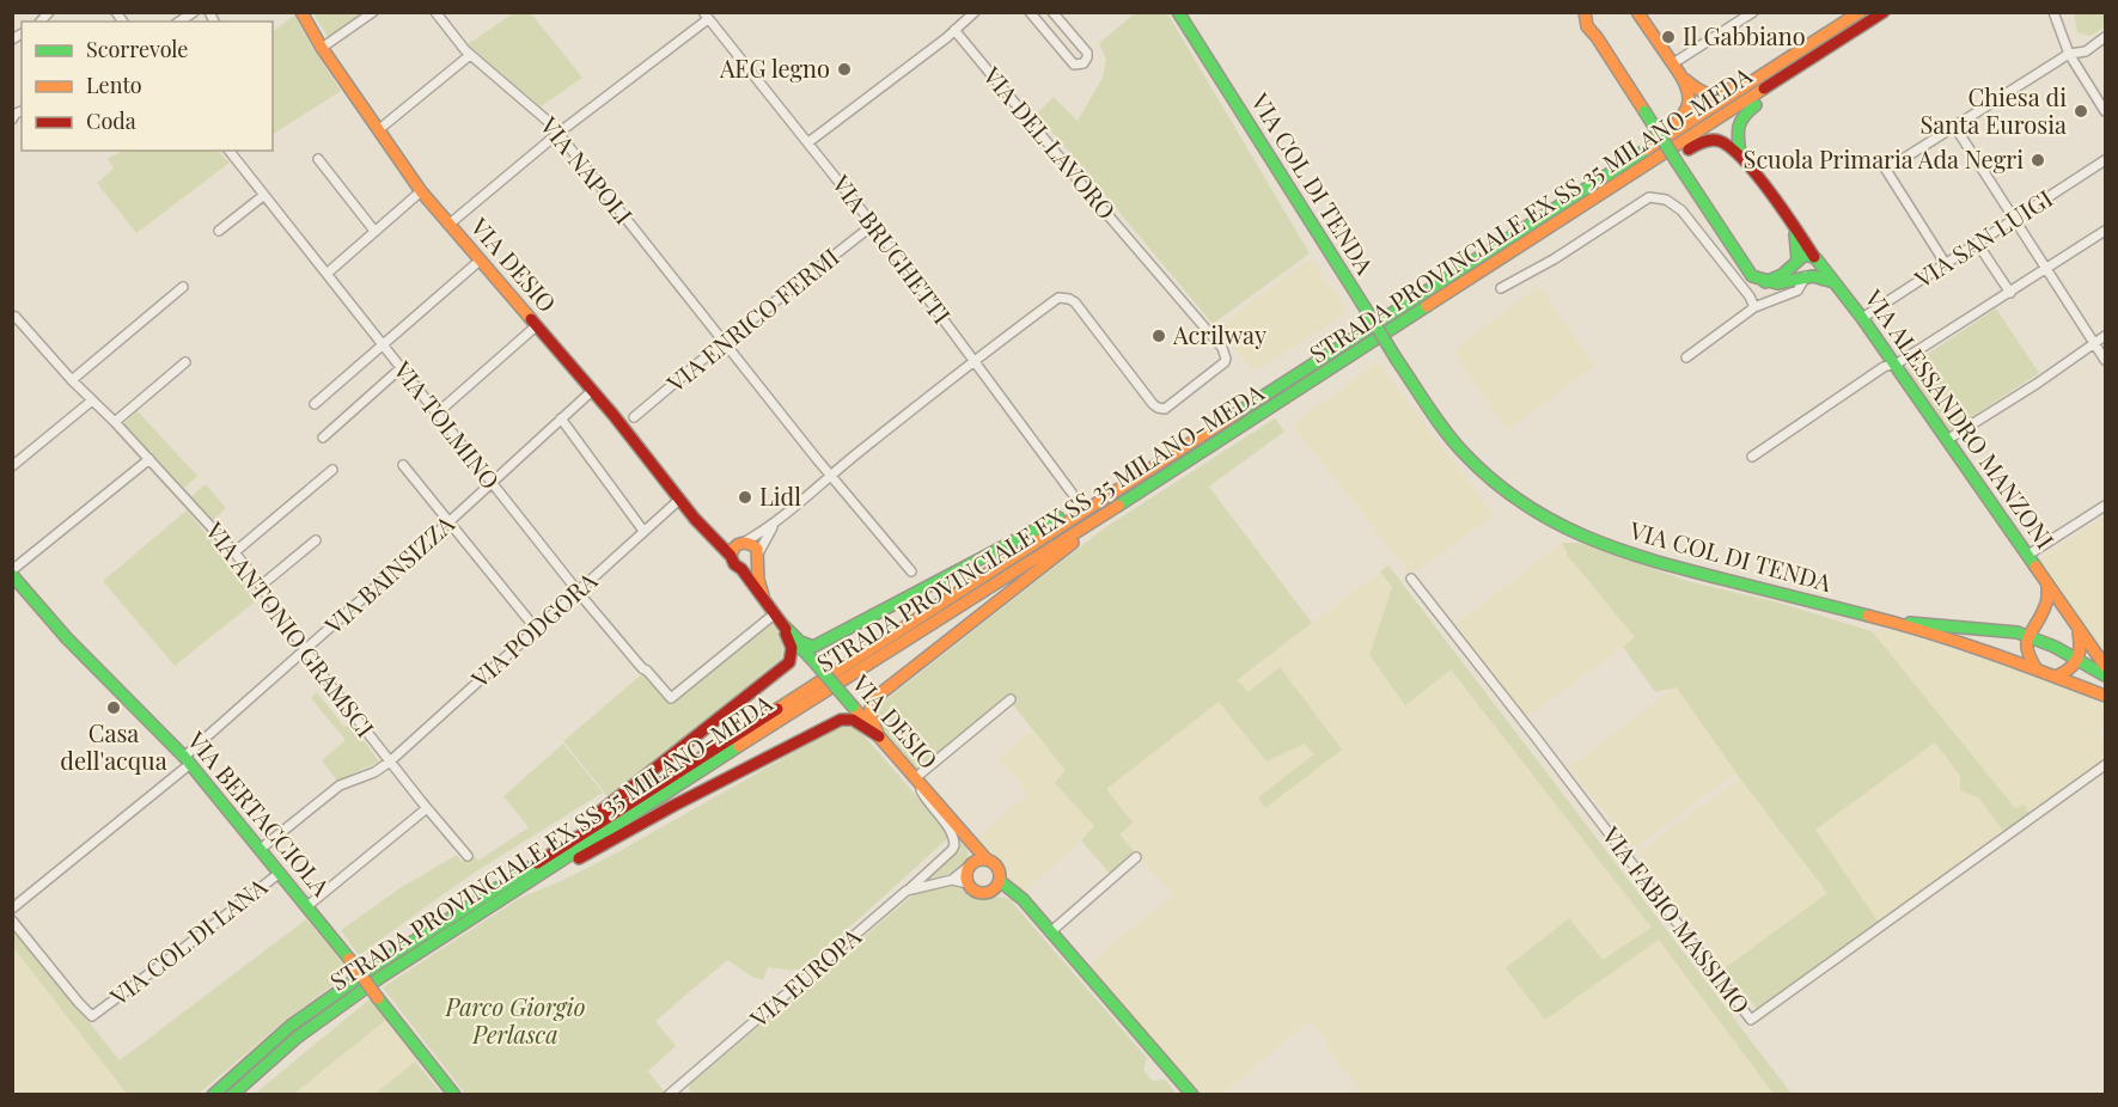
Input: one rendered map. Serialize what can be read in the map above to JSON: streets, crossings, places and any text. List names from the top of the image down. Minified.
{"streets":{"main road":["VIA COL DI TENDA","STRADA PROVINCIALE EX SS 35 MILANO-MEDA","VIA DESIO","VIA ALESSANDRO MANZONI","VIA BERTACCIOLA"],"street":["VIA DEL LAVORO","VIA NAPOLI","VIA SAN LUIGI","VIA BRUGHETTI","VIA ENRICO FERMI","VIA TOLMINO","VIA BAINSIZZA","VIA ANTONIO GRAMSCI","VIA PODGORA","VIA FABIO MASSIMO","VIA COL DI LANA","VIA EUROPA"]},"crossings":[["VIA DEL LAVORO","VIA BRUGHETTI"],["VIA NAPOLI","VIA ENRICO FERMI"],["VIA COL DI TENDA","VIA ALESSANDRO MANZONI"],["VIA SAN LUIGI","VIA ALESSANDRO MANZONI"],["VIA BRUGHETTI","VIA ENRICO FERMI"],["VIA DESIO","VIA TOLMINO"],["VIA DESIO","VIA BAINSIZZA"],["VIA DESIO","VIA PODGORA"],["VIA DESIO","VIA EUROPA"],["VIA TOLMINO","VIA BAINSIZZA"],["VIA TOLMINO","VIA PODGORA"],["VIA BAINSIZZA","VIA ANTONIO GRAMSCI"],["VIA BAINSIZZA","VIA BERTACCIOLA"],["VIA ANTONIO GRAMSCI","VIA PODGORA"],["VIA PODGORA","VIA BERTACCIOLA"],["VIA BERTACCIOLA","VIA COL DI LANA"]],"parks":["Parco Giorgio Perlasca"],"places":["Il Gabbiano","AEG legno","Chiesa di Santa Eurosia","Scuola Primaria Ada Negri","Acrilway","Lidl","Casa dell'acqua"],"legend":["Scorrevole","Lento","Coda"]}
